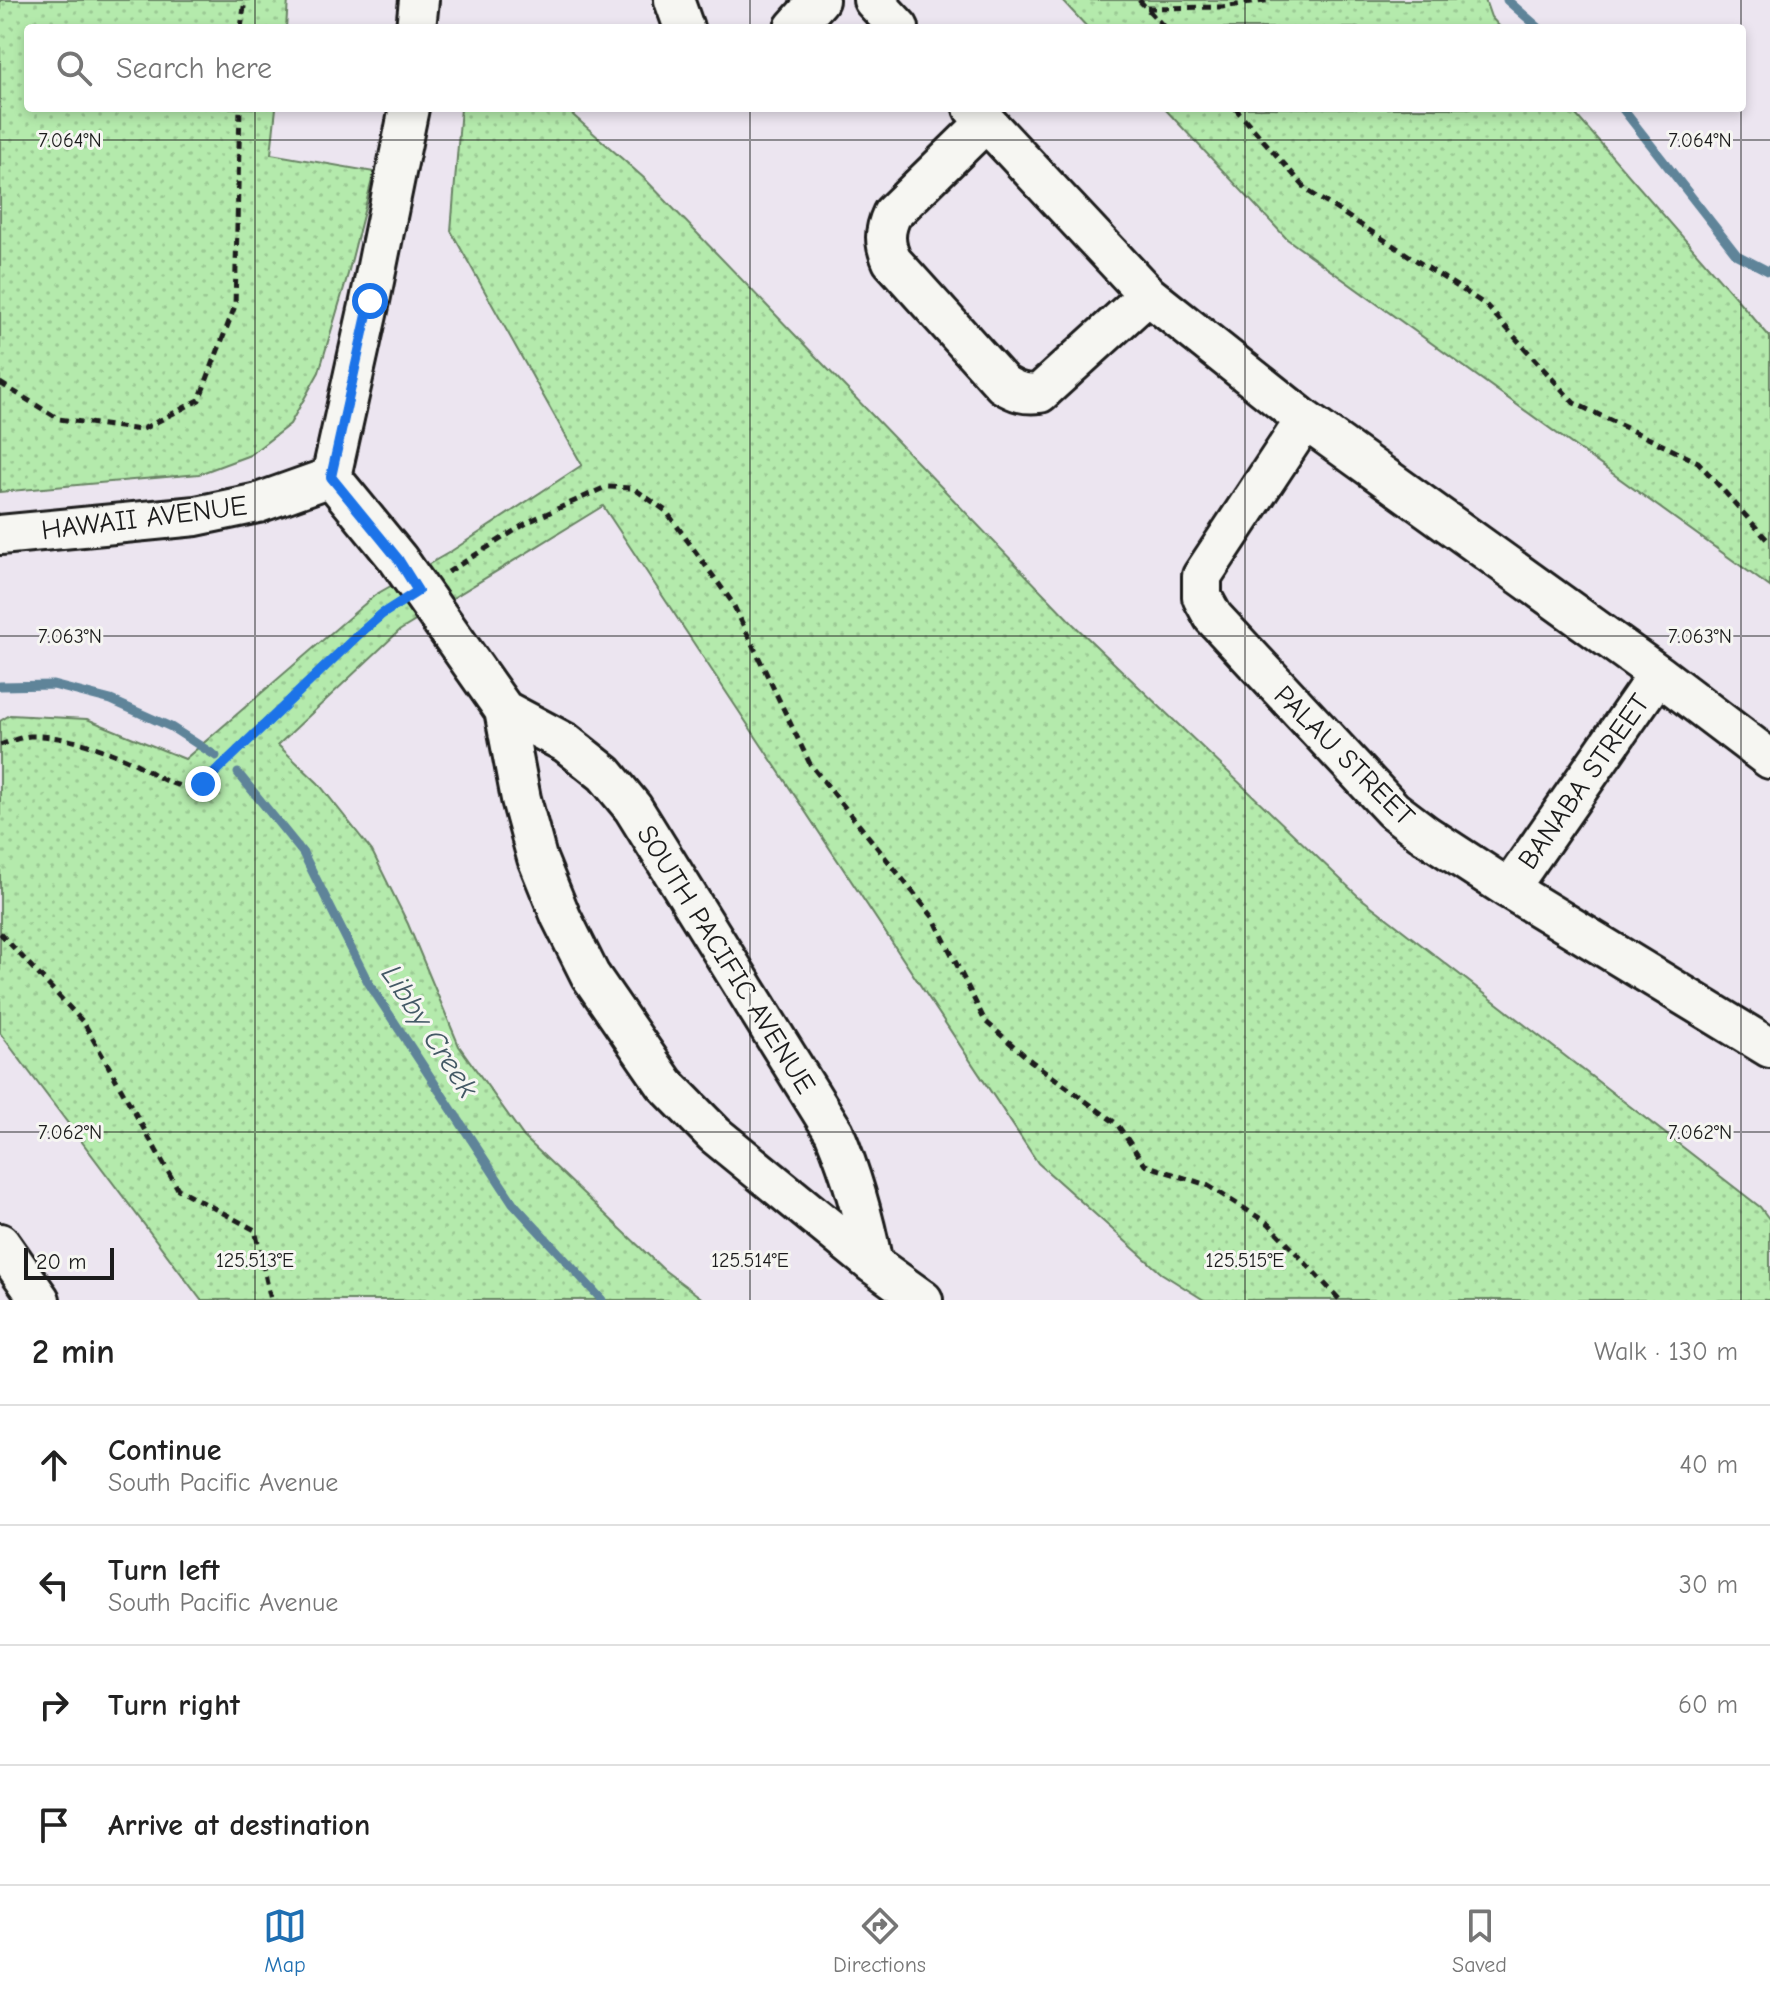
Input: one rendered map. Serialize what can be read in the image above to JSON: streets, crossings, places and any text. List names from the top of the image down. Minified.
{"streets":{"street":["HAWAII AVENUE","PALAU STREET","BANABA STREET","SOUTH PACIFIC AVENUE"]},"crossings":[["HAWAII AVENUE","SOUTH PACIFIC AVENUE"],["PALAU STREET","BANABA STREET"]],"water":["Libby Creek"],"scale_bar":"20 m","page":{"search":"Search here","scale":"20 m","heading":["2 min","Walk · 130 m"],"list":[["Continue","South Pacific Avenue","40 m"],["Turn left","South Pacific Avenue","30 m"],["Turn right","60 m"],"Arrive at destination"],"nav":["Map","Directions","Saved"]},"coordinates":["7.064°N","7.063°N","7.062°N","125.513°E","125.514°E","125.515°E"]}
